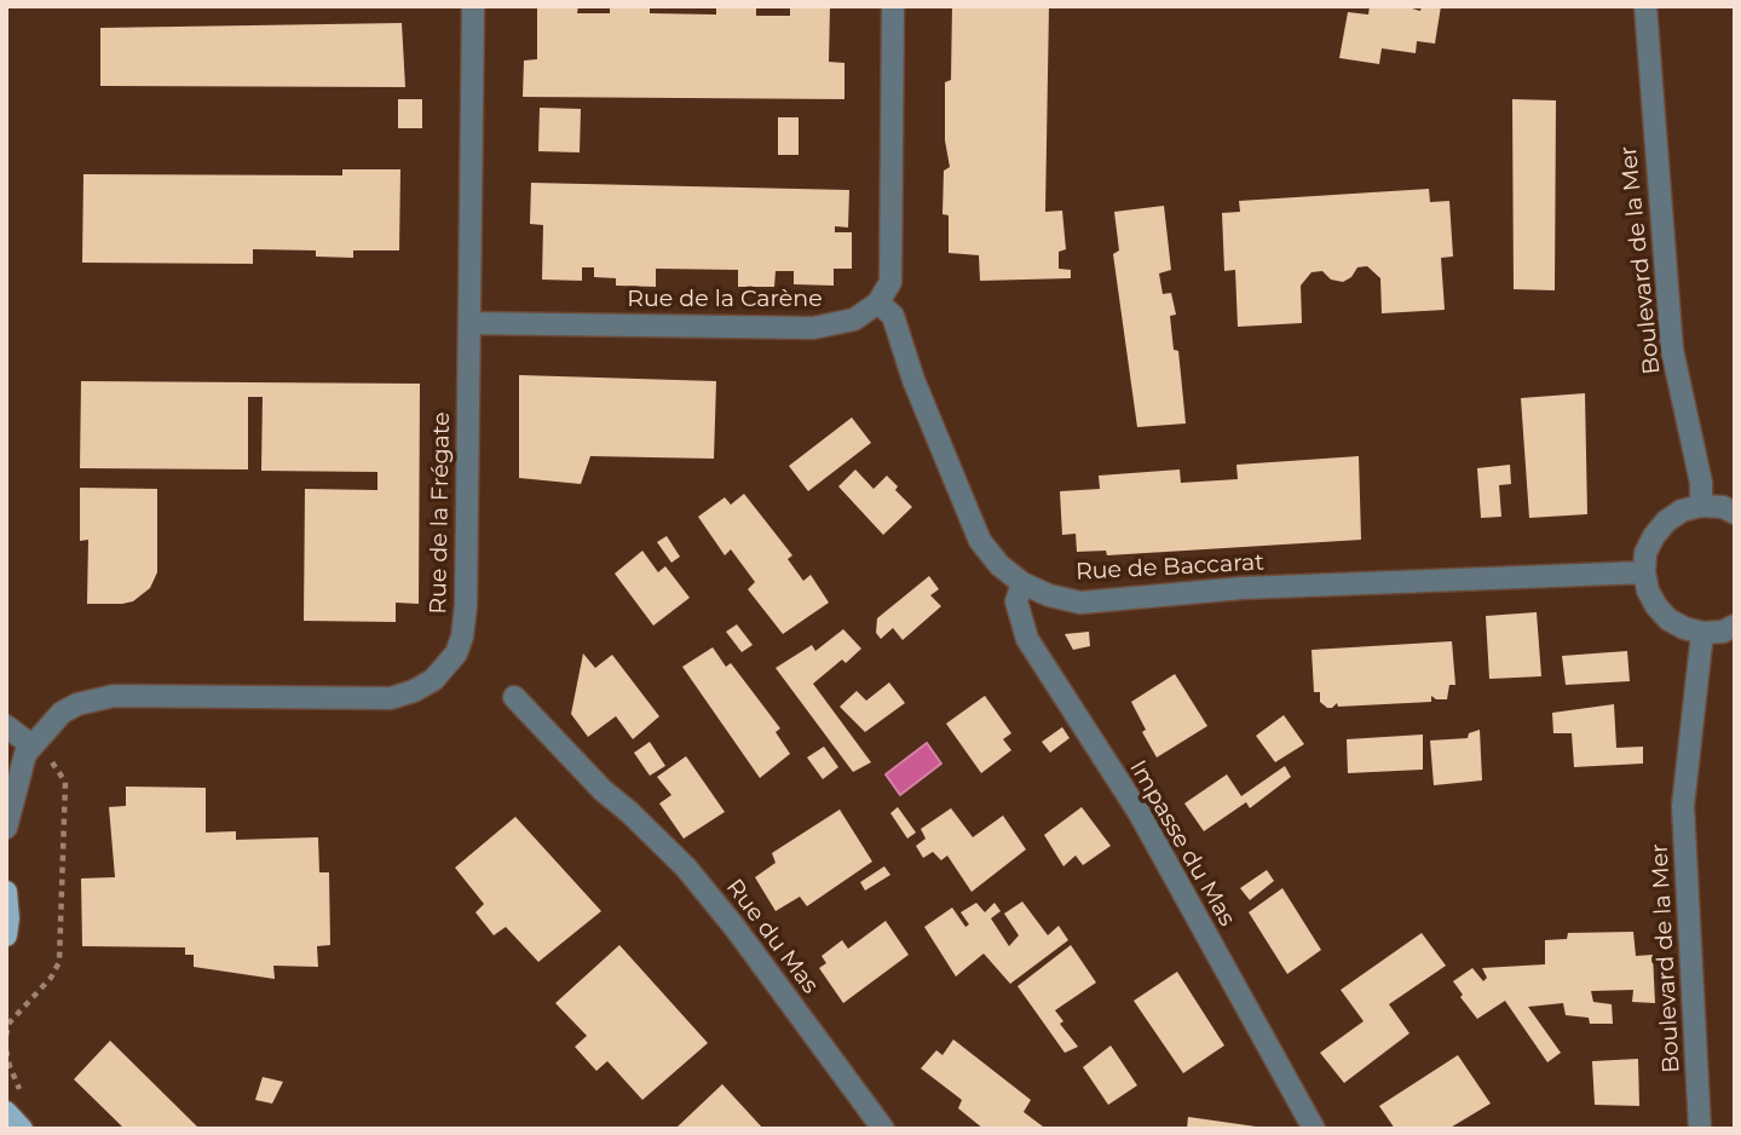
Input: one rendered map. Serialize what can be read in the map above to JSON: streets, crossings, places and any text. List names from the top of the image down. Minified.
{"streets":{"street":["Boulevard de la Mer","Rue de la Carène","Rue de la Frégate","Rue de Baccarat","Impasse du Mas","Rue du Mas"]},"crossings":[["Rue de la Carène","Rue de la Frégate"],["Rue de la Carène","Rue de Baccarat"],["Rue de Baccarat","Impasse du Mas"]]}
